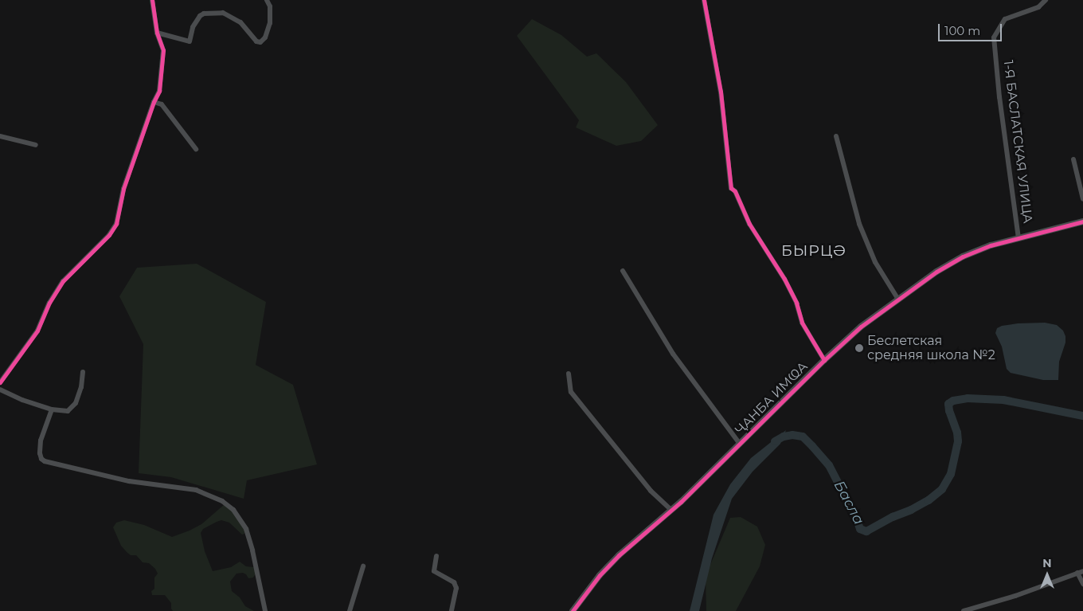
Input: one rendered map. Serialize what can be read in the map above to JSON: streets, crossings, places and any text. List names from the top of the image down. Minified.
{"streets":{"street":["1-Я БАСЛАТСКАЯ УЛИЦА","ҶАНБА ИМҨА"]},"crossings":[["1-Я БАСЛАТСКАЯ УЛИЦА","ҶАНБА ИМҨА"]],"districts":["БЫРЦӘ"],"water":["Басла"],"places":["Беслетская средняя школа №2"],"scale_bar":"100 m","north":"top"}
